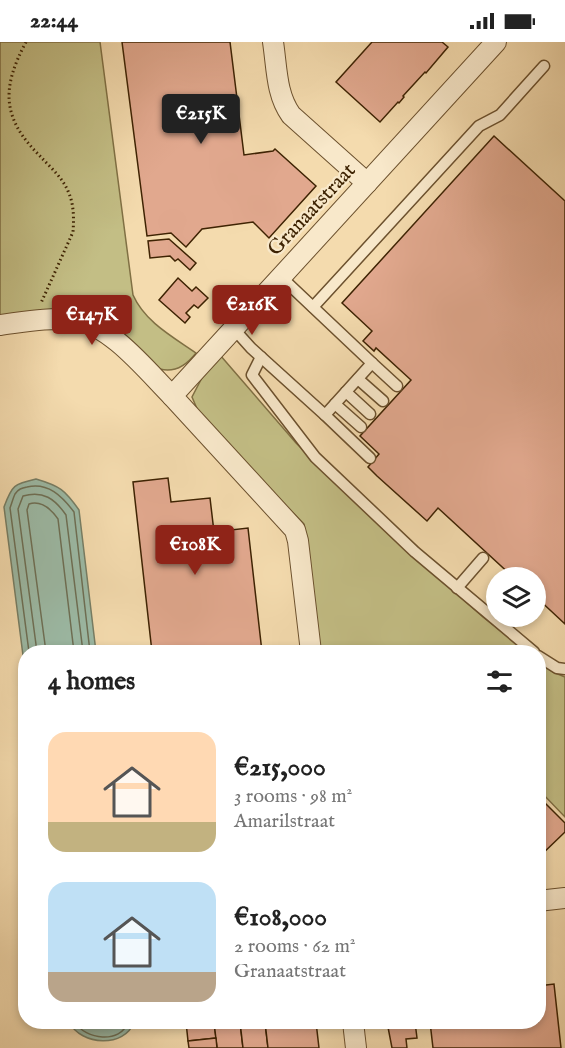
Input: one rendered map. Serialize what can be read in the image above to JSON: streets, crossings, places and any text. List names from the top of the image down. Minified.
{"streets":{"street":["Granaatstraat"]},"page":{"status":"22:44","price":["€215K","€216K","€147K","€108K"],"heading":"4 homes","list":[{"name":"€215,000","note":"3 rooms · 98 m² · Amarilstraat"},{"name":"€108,000","note":"2 rooms · 62 m² · Granaatstraat"}]}}
